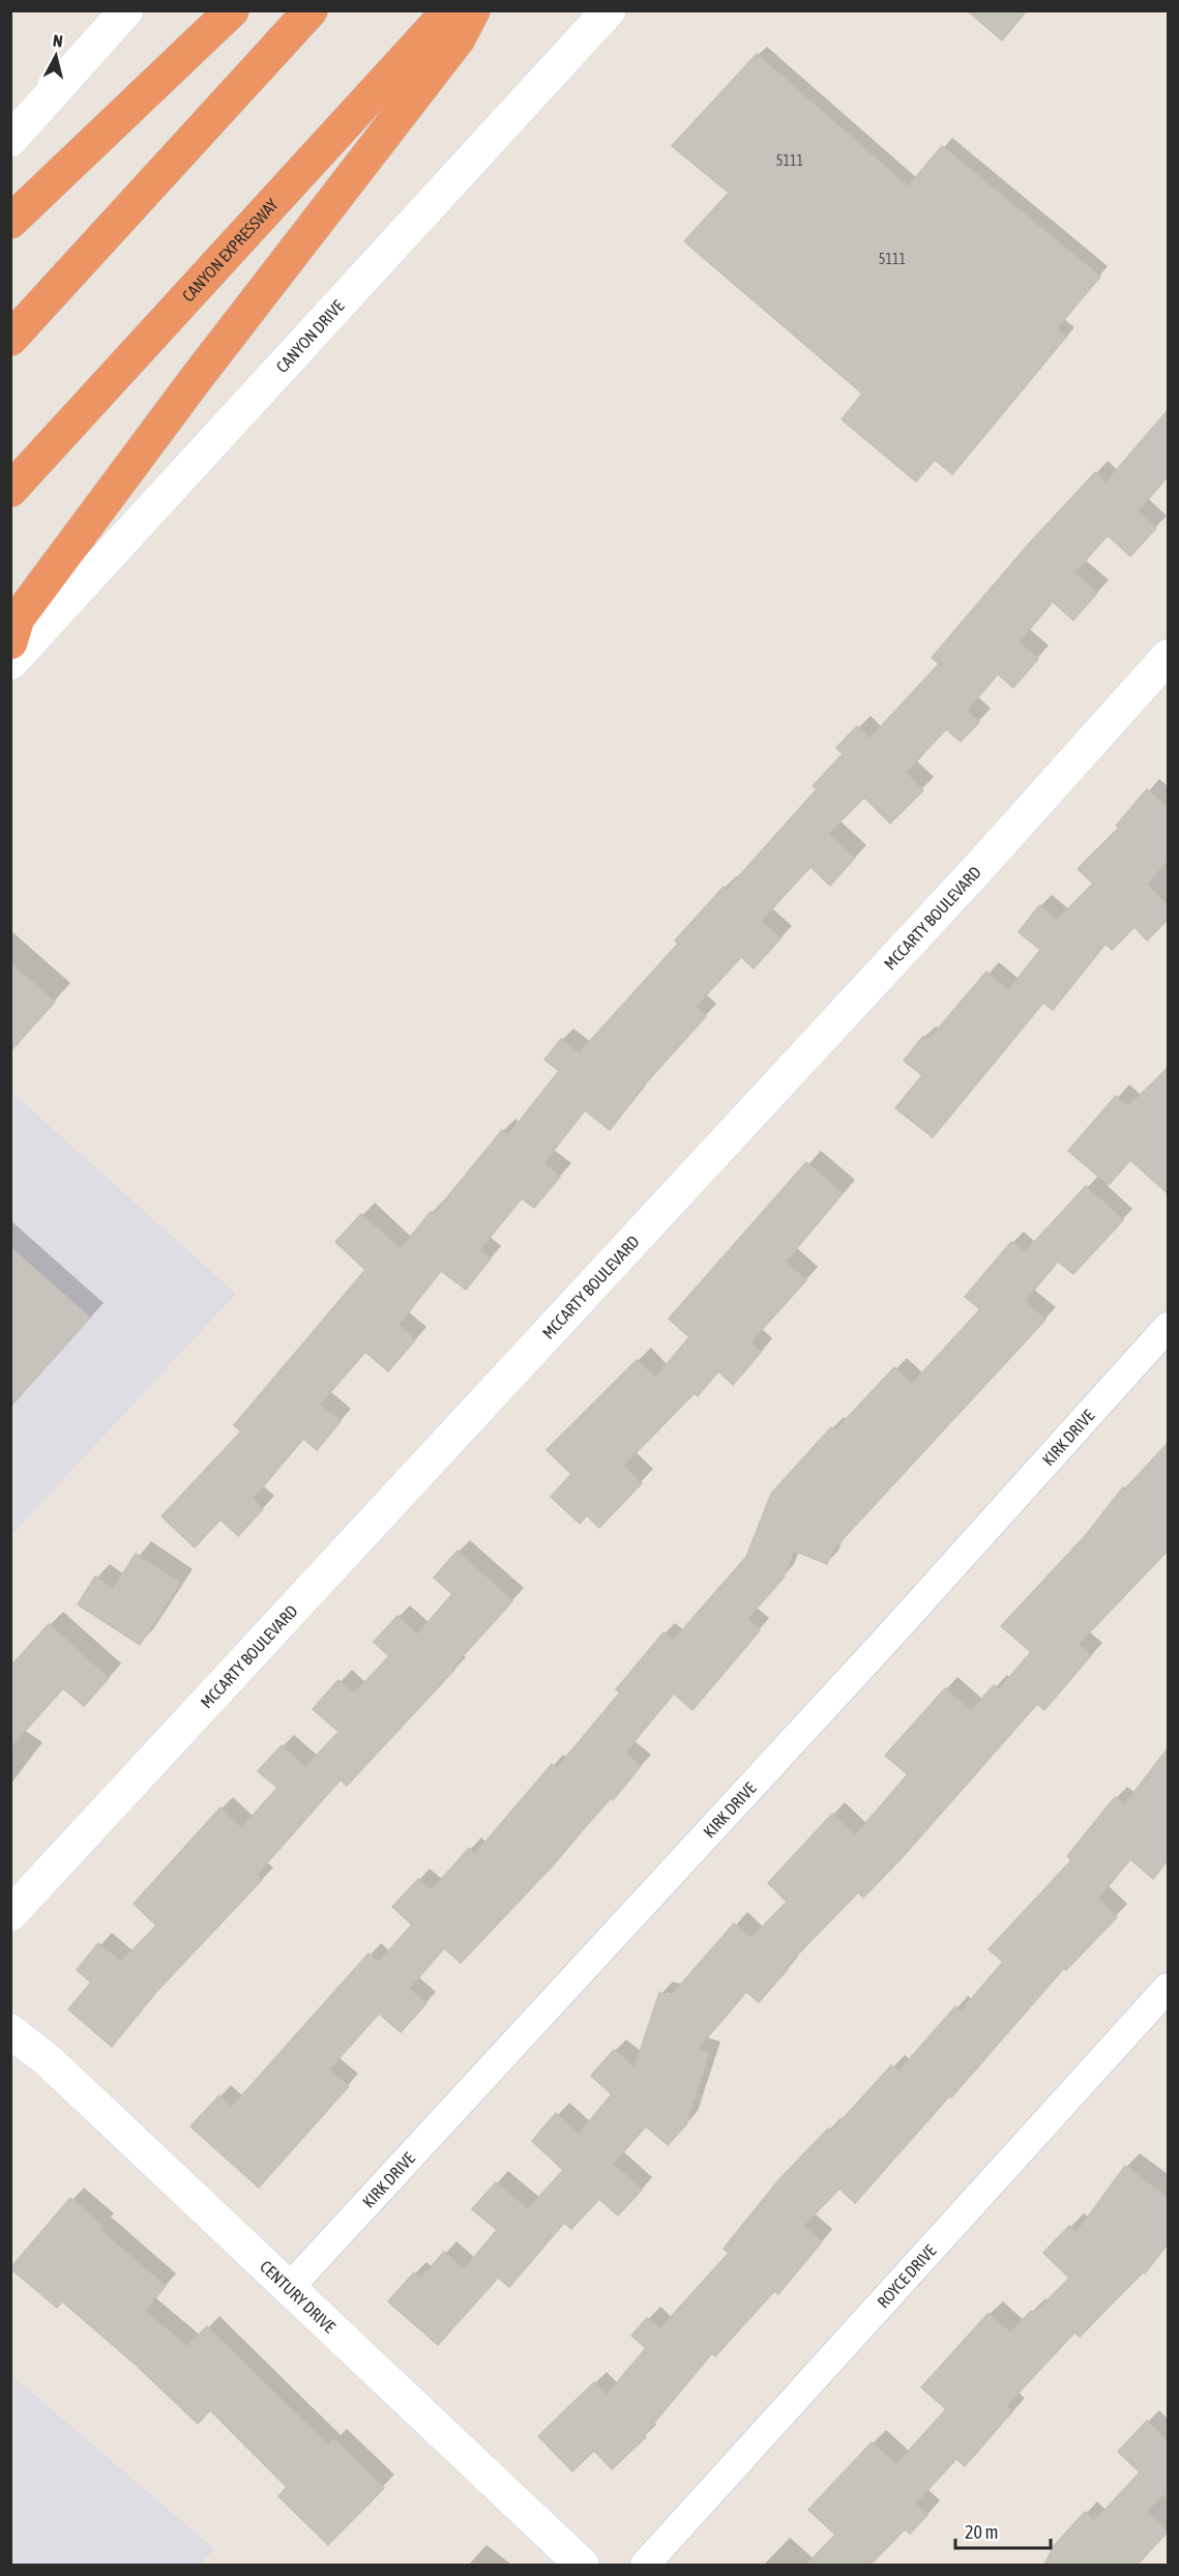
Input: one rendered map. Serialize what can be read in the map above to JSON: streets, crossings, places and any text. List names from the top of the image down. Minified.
{"streets":{"highway":["CANYON EXPRESSWAY"],"main road":["CANYON DRIVE","MCCARTY BOULEVARD","CENTURY DRIVE"],"street":["KIRK DRIVE","ROYCE DRIVE"]},"crossings":[["KIRK DRIVE","CENTURY DRIVE"]],"house_numbers":["5111","5111"],"scale_bar":"20 m","north":"top"}
